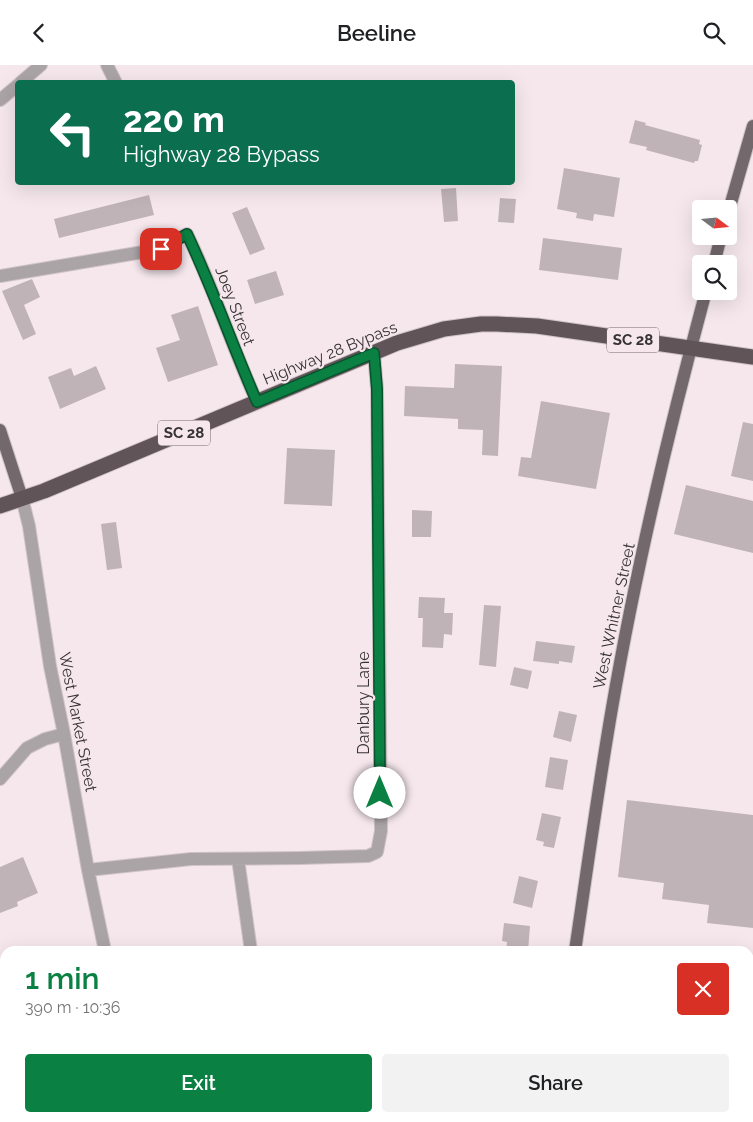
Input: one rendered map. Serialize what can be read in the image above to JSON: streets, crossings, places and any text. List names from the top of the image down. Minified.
{"streets":{"highway":["SC 28","Highway 28 Bypass"],"main road":["West Whitner Street"],"street":["Joey Street","Danbury Lane","West Market Street"]},"crossings":[["Joey Street","Highway 28 Bypass"],["SC 28","Highway 28 Bypass"],["SC 28","West Whitner Street"],["Highway 28 Bypass","West Whitner Street"],["Highway 28 Bypass","Danbury Lane"],["Highway 28 Bypass","West Market Street"],["Danbury Lane","West Market Street"]],"north":"right","page":{"header":"Beeline","turn":["220 m","Highway 28 Bypass"],"heading":["1 min","390 m · 10:36"],"buttons":["Exit","Share"]}}
